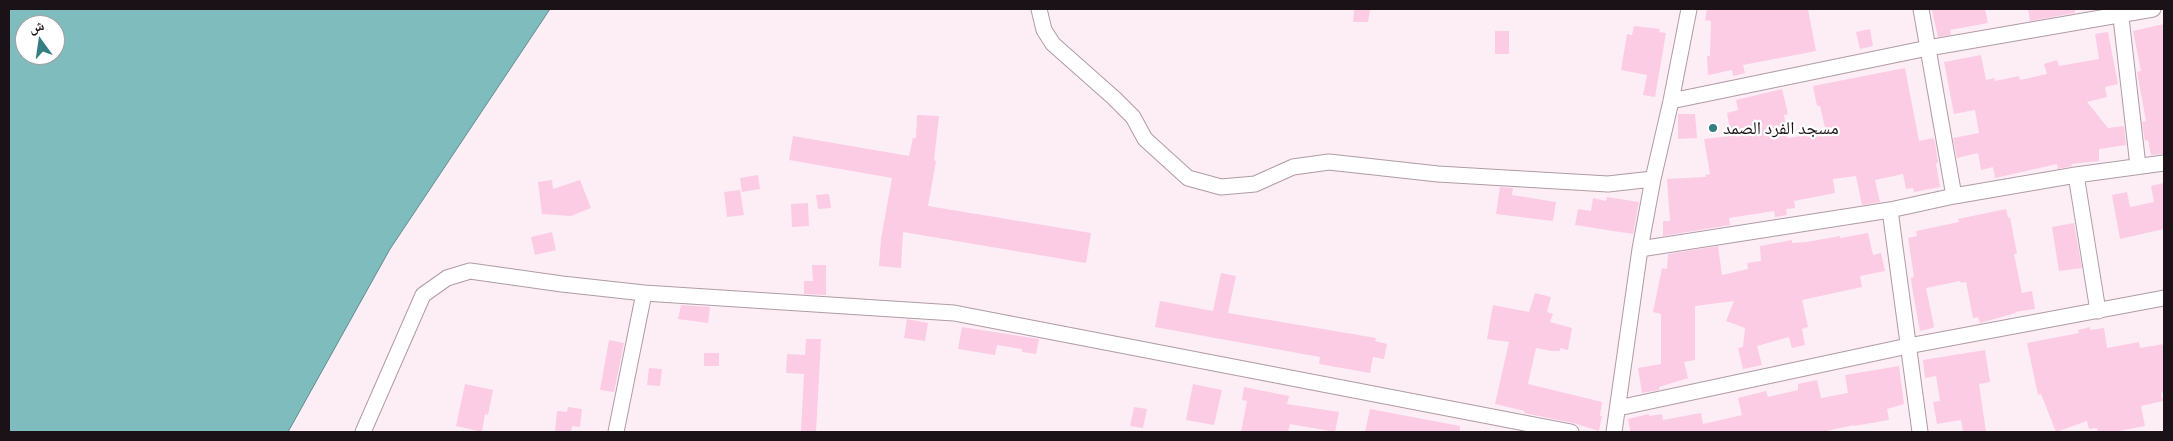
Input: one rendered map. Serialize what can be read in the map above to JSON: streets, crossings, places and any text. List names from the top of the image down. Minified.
{"places":["مسجد الفرد الصمد"],"north":"top"}
